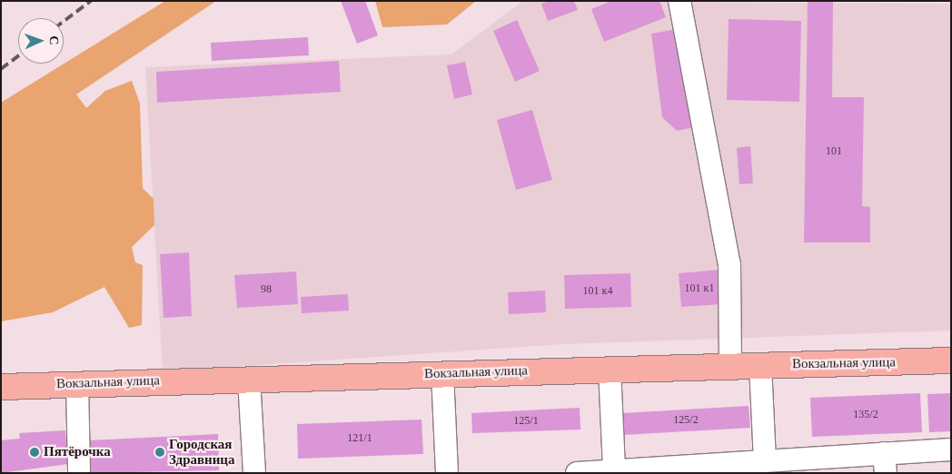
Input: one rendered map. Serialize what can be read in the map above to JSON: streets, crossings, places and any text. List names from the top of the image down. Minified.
{"streets":{"main road":["Вокзальная улица"]},"places":["Пятёрочка","Городская Здравница"],"house_numbers":["101","101 к1","98","101 к4","135/2","125/2","125/1","121/1"],"north":"right"}
